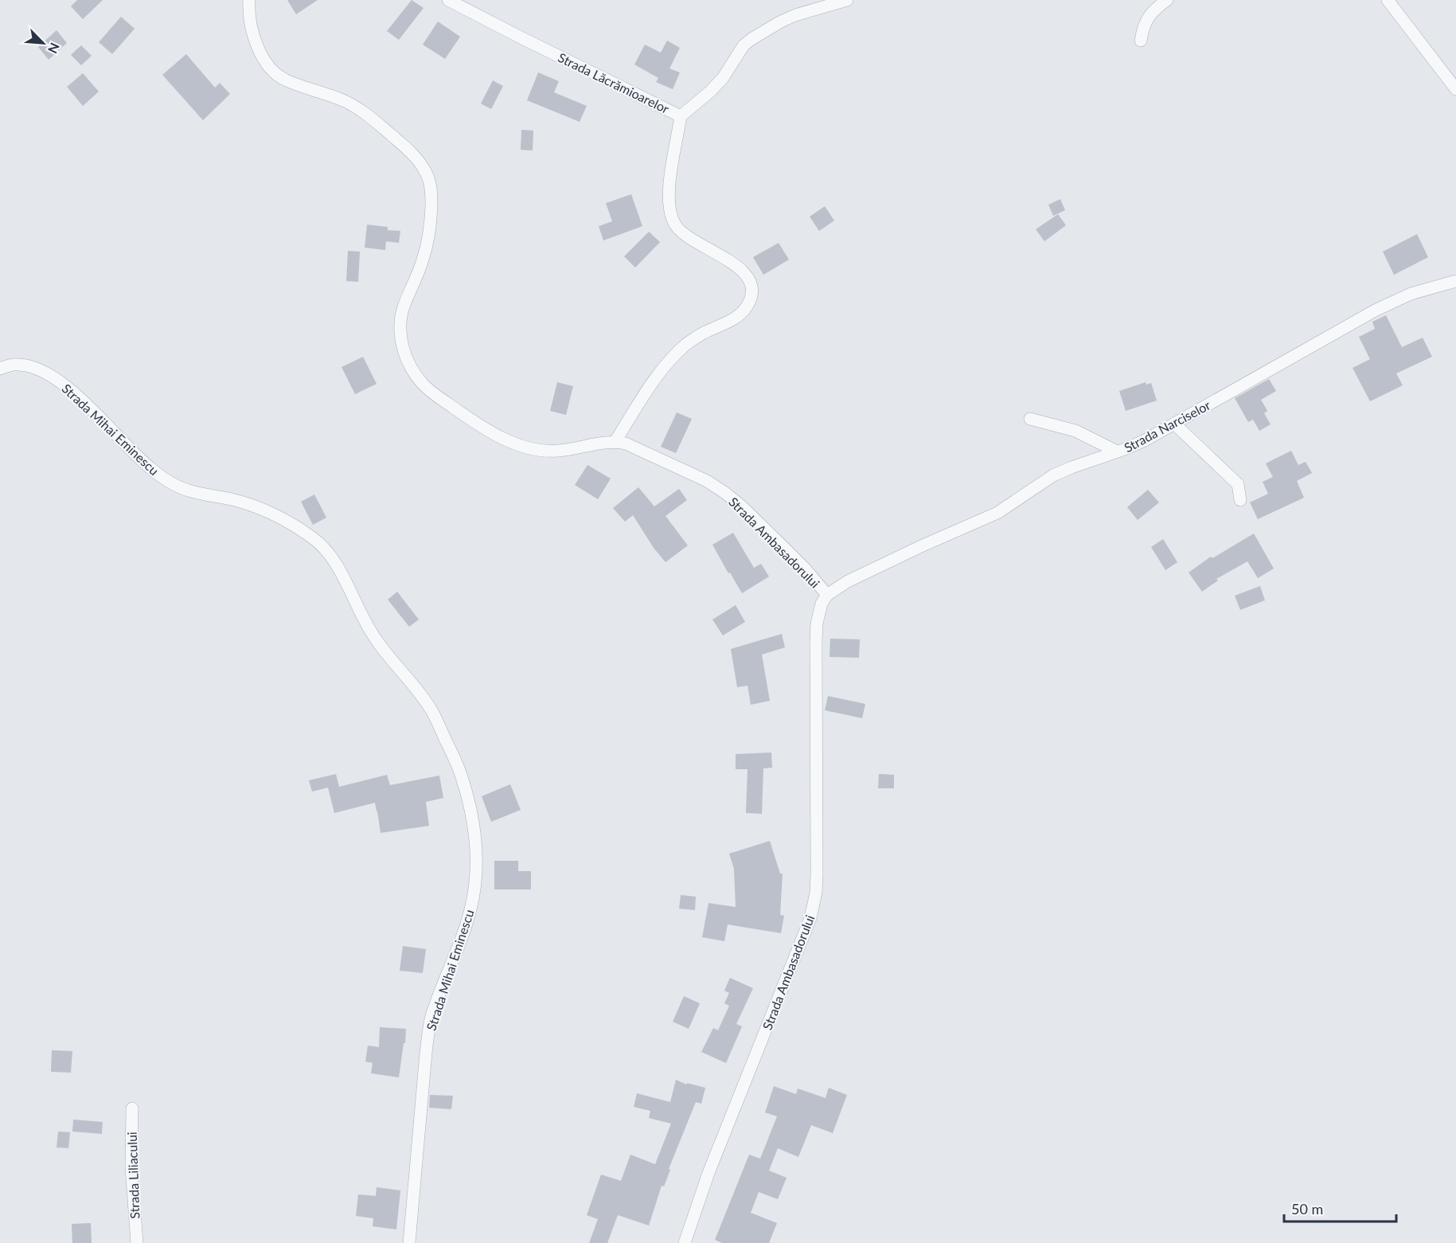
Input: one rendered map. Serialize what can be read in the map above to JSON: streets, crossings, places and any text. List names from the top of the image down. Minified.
{"streets":{"street":["Strada Lăcrămioarelor","Strada Narciselor","Strada Mihai Eminescu","Strada Ambasadorului","Strada Liliacului"]},"crossings":[["Strada Lăcrămioarelor","Strada Ambasadorului"],["Strada Narciselor","Strada Ambasadorului"]],"scale_bar":"50 m","north":"bottom right"}
